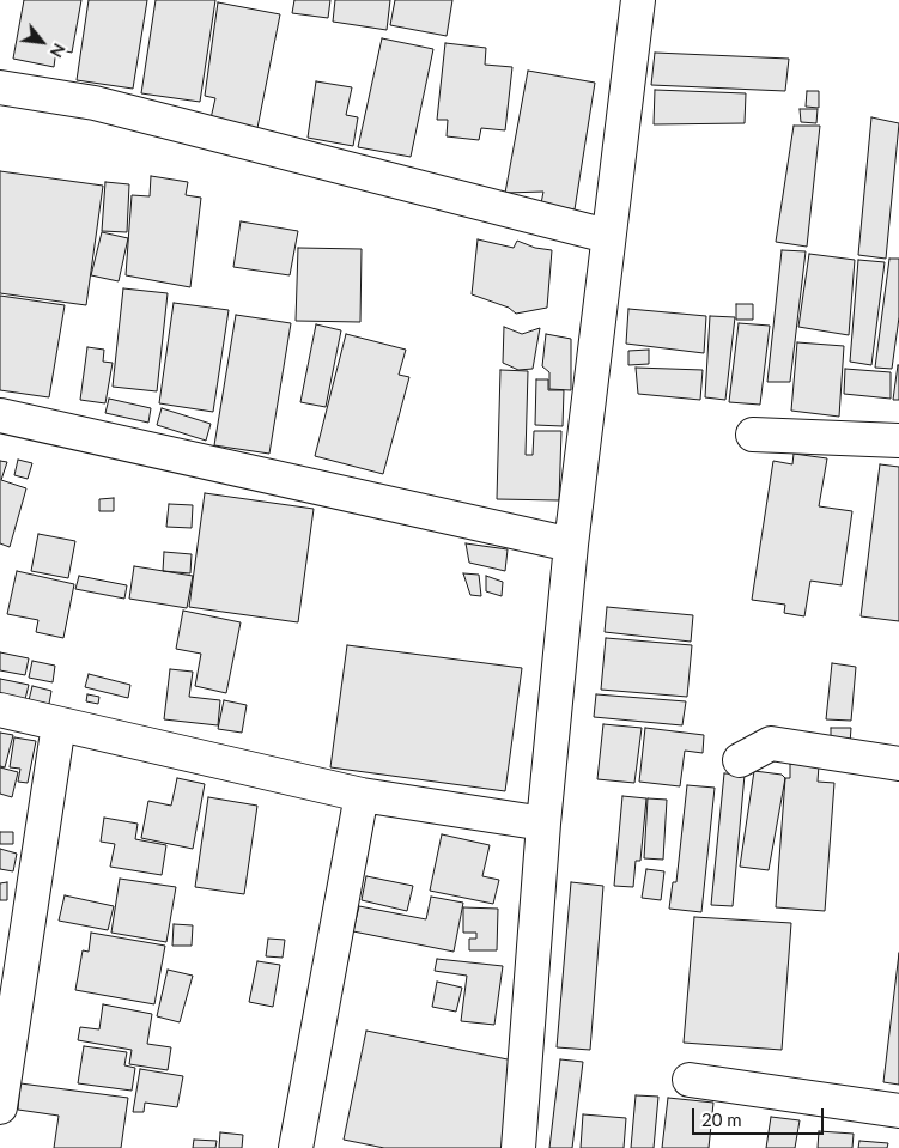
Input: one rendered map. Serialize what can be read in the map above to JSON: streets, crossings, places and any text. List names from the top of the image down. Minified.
{"scale_bar":"20 m","north":"bottom right"}
